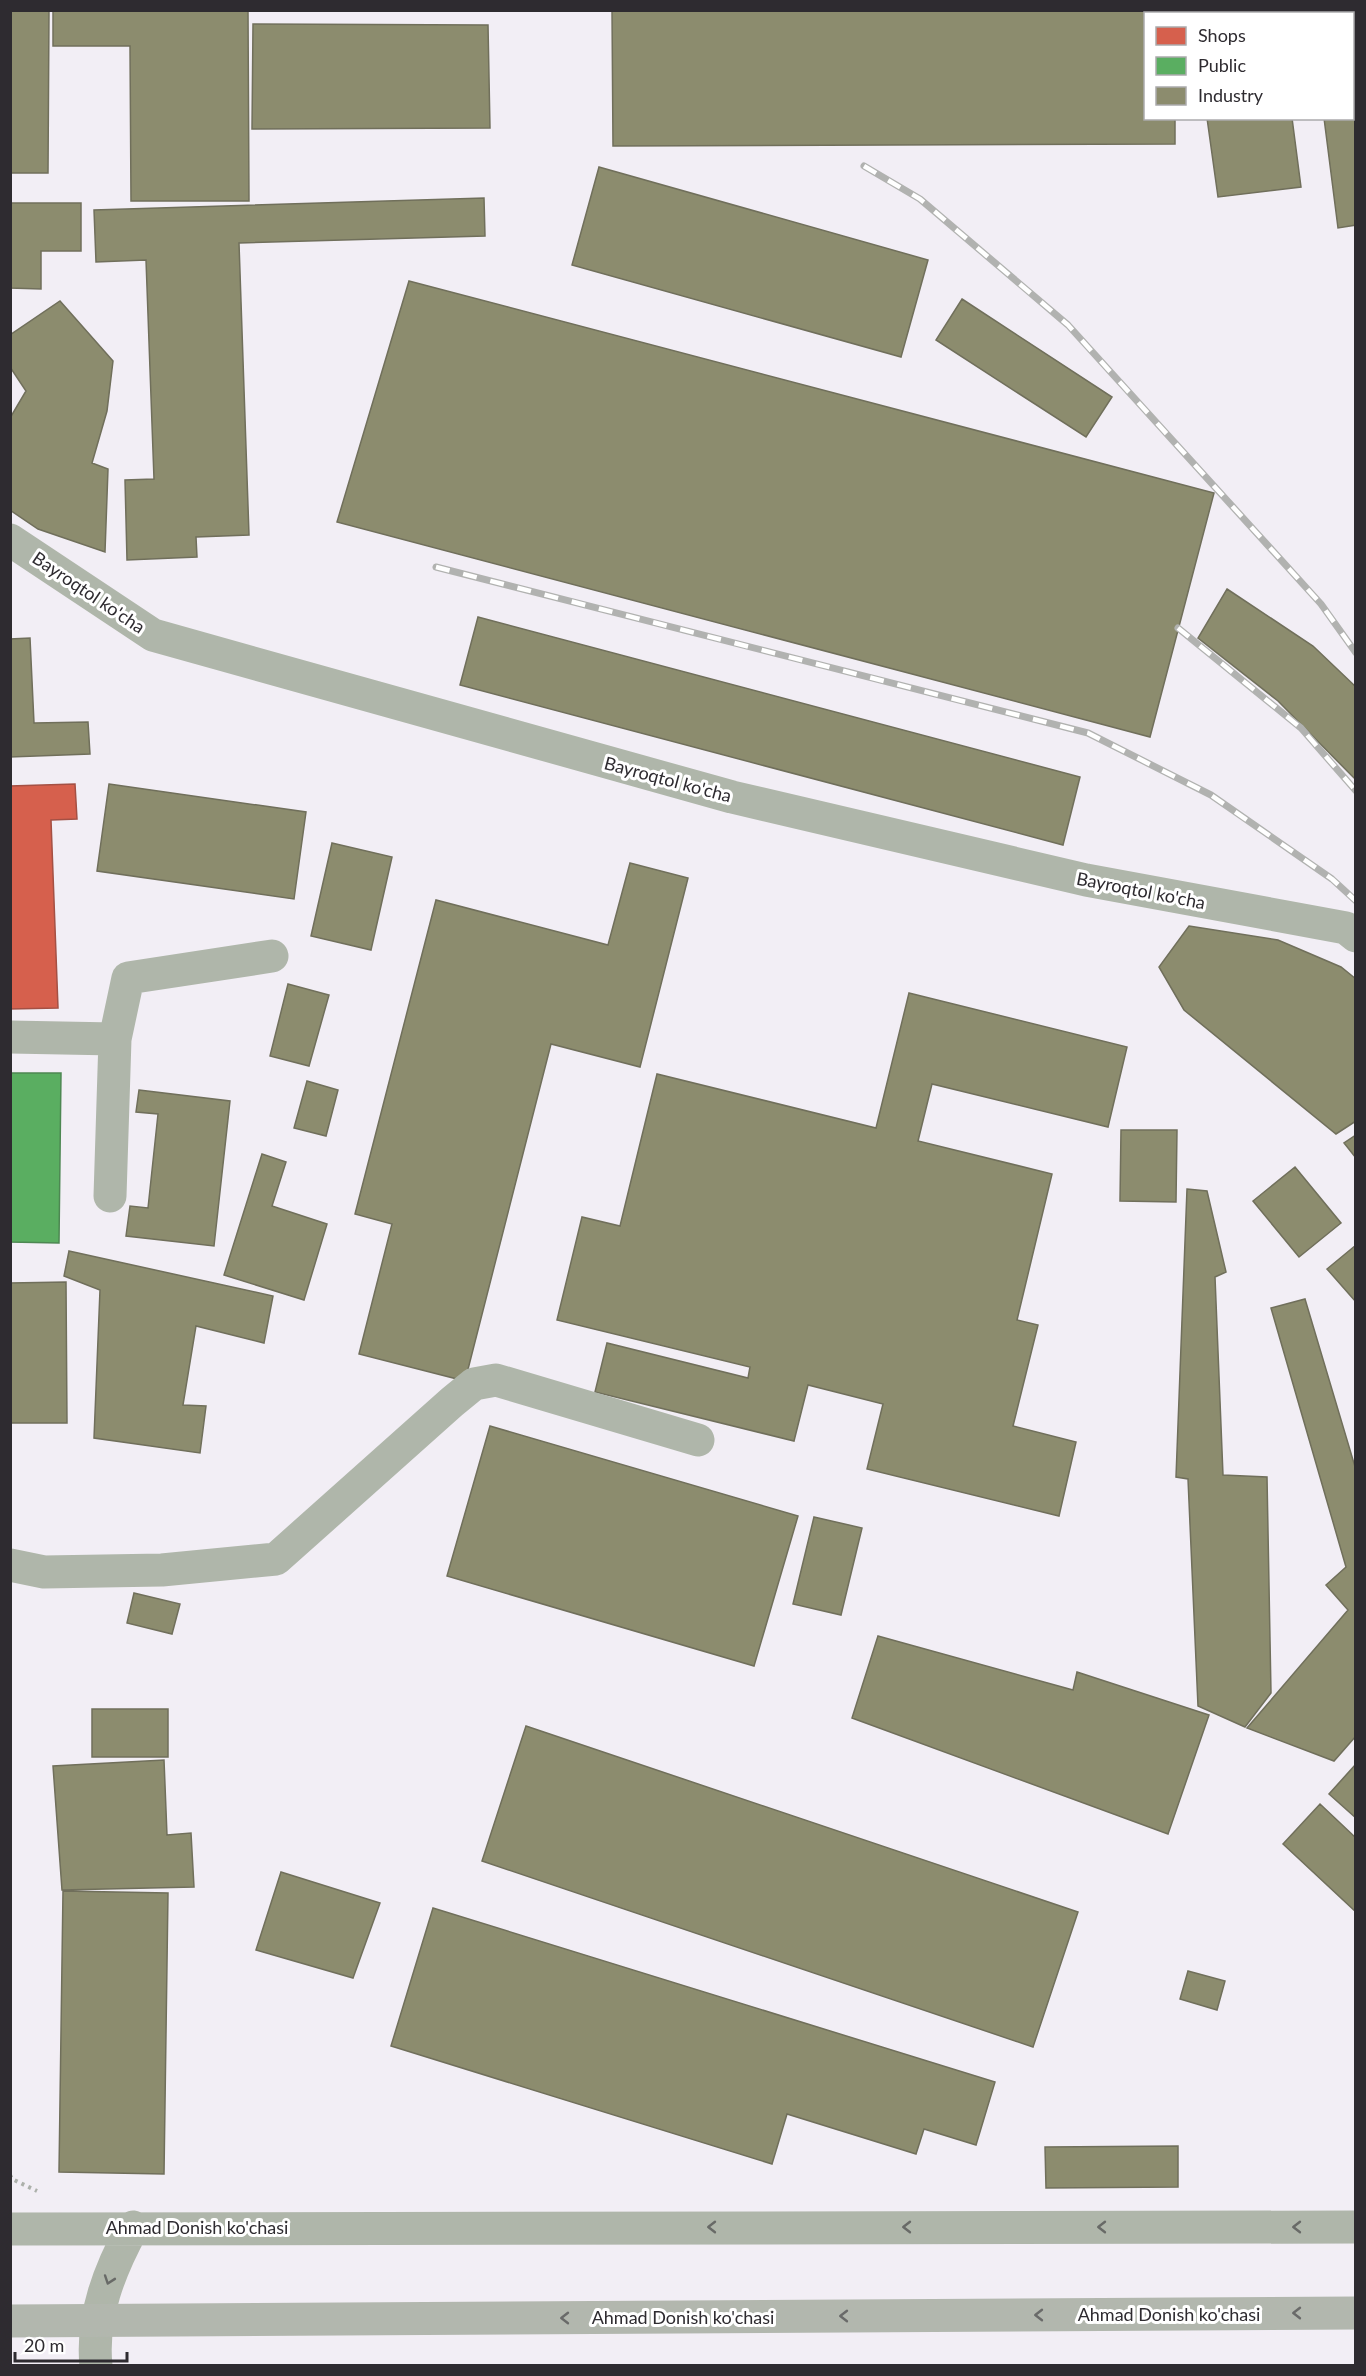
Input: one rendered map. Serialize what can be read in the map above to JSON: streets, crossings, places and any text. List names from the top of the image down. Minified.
{"streets":{"main road":["Ahmad Donish ko'chasi"],"street":["Bayroqtol ko'cha"]},"one_way":["Ahmad Donish ko'chasi"],"legend":["Shops","Public","Industry"],"scale_bar":"20 m"}
